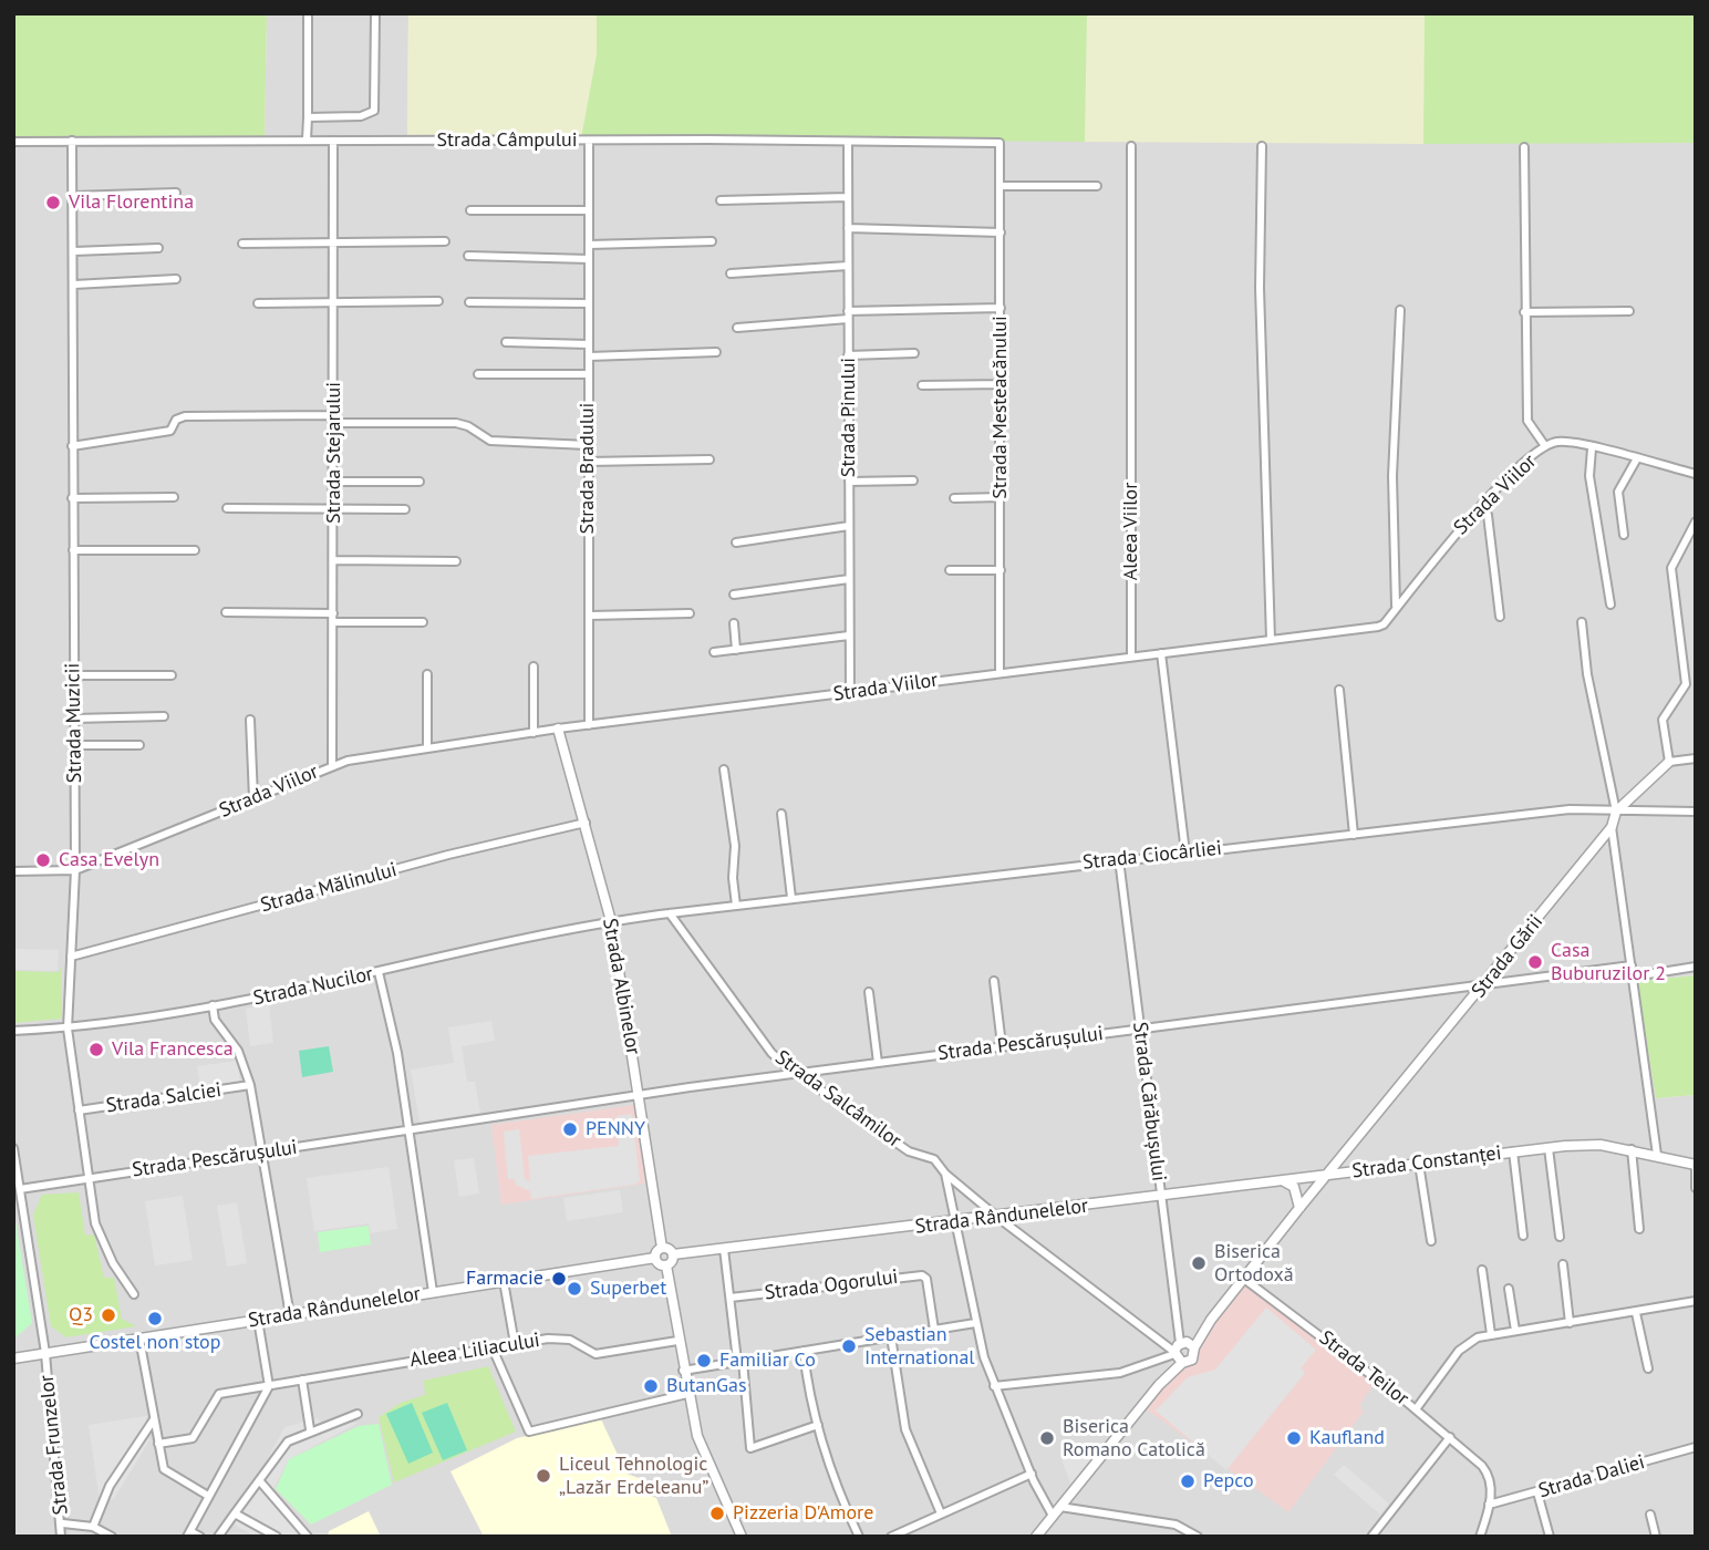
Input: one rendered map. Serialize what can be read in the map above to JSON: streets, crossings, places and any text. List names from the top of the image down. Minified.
{"streets":{"street":["Strada Câmpului","Strada Mesteacănului","Strada Pinului","Strada Stejarului","Strada Bradului","Strada Viilor","Aleea Viilor","Strada Muzicii","Strada Ciocârliei","Strada Mălinului","Strada Gării","Strada Nucilor","Strada Albinelor","Strada Pescărușului","Strada Salciei","Strada Salcâmilor","Strada Cărăbușului","Strada Constanței","Strada Rândunelelor","Strada Ogorului","Aleea Liliacului","Strada Teilor","Strada Frunzelor","Strada Daliei"]},"crossings":[["Strada Câmpului","Strada Mesteacănului"],["Strada Câmpului","Strada Pinului"],["Strada Câmpului","Strada Stejarului"],["Strada Câmpului","Strada Bradului"],["Strada Câmpului","Strada Muzicii"],["Strada Mesteacănului","Strada Viilor"],["Strada Pinului","Strada Viilor"],["Strada Stejarului","Strada Viilor"],["Strada Bradului","Strada Viilor"],["Strada Viilor","Aleea Viilor"],["Strada Viilor","Strada Muzicii"],["Strada Viilor","Strada Albinelor"],["Strada Muzicii","Strada Mălinului"],["Strada Muzicii","Strada Nucilor"],["Strada Muzicii","Strada Pescărușului"],["Strada Muzicii","Strada Salciei"],["Strada Ciocârliei","Strada Gării"],["Strada Ciocârliei","Strada Nucilor"],["Strada Ciocârliei","Strada Albinelor"],["Strada Ciocârliei","Strada Salcâmilor"],["Strada Ciocârliei","Strada Cărăbușului"],["Strada Mălinului","Strada Albinelor"],["Strada Gării","Strada Pescărușului"],["Strada Gării","Strada Constanței"],["Strada Gării","Strada Rândunelelor"],["Strada Nucilor","Strada Albinelor"],["Strada Nucilor","Strada Salciei"],["Strada Albinelor","Strada Pescărușului"],["Strada Pescărușului","Strada Salciei"],["Strada Pescărușului","Strada Salcâmilor"],["Strada Pescărușului","Strada Cărăbușului"],["Strada Pescărușului","Strada Frunzelor"],["Strada Salciei","Strada Rândunelelor"],["Strada Cărăbușului","Strada Constanței"],["Strada Cărăbușului","Strada Rândunelelor"],["Strada Constanței","Strada Rândunelelor"],["Strada Constanței","Strada Teilor"],["Strada Rândunelelor","Strada Frunzelor"]],"places":["Vila Florentina","Casa Evelyn","Casa Buburuzilor 2","Vila Francesca","PENNY","Biserica Ortodoxă","Farmacie","Superbet","Q3","Costel non stop","Sebastian International","Familiar Co","ButanGas","Biserica Romano Catolică","Kaufland","Liceul Tehnologic „Lazăr Erdeleanu”","Pepco","Pizzeria D'Amore"]}
